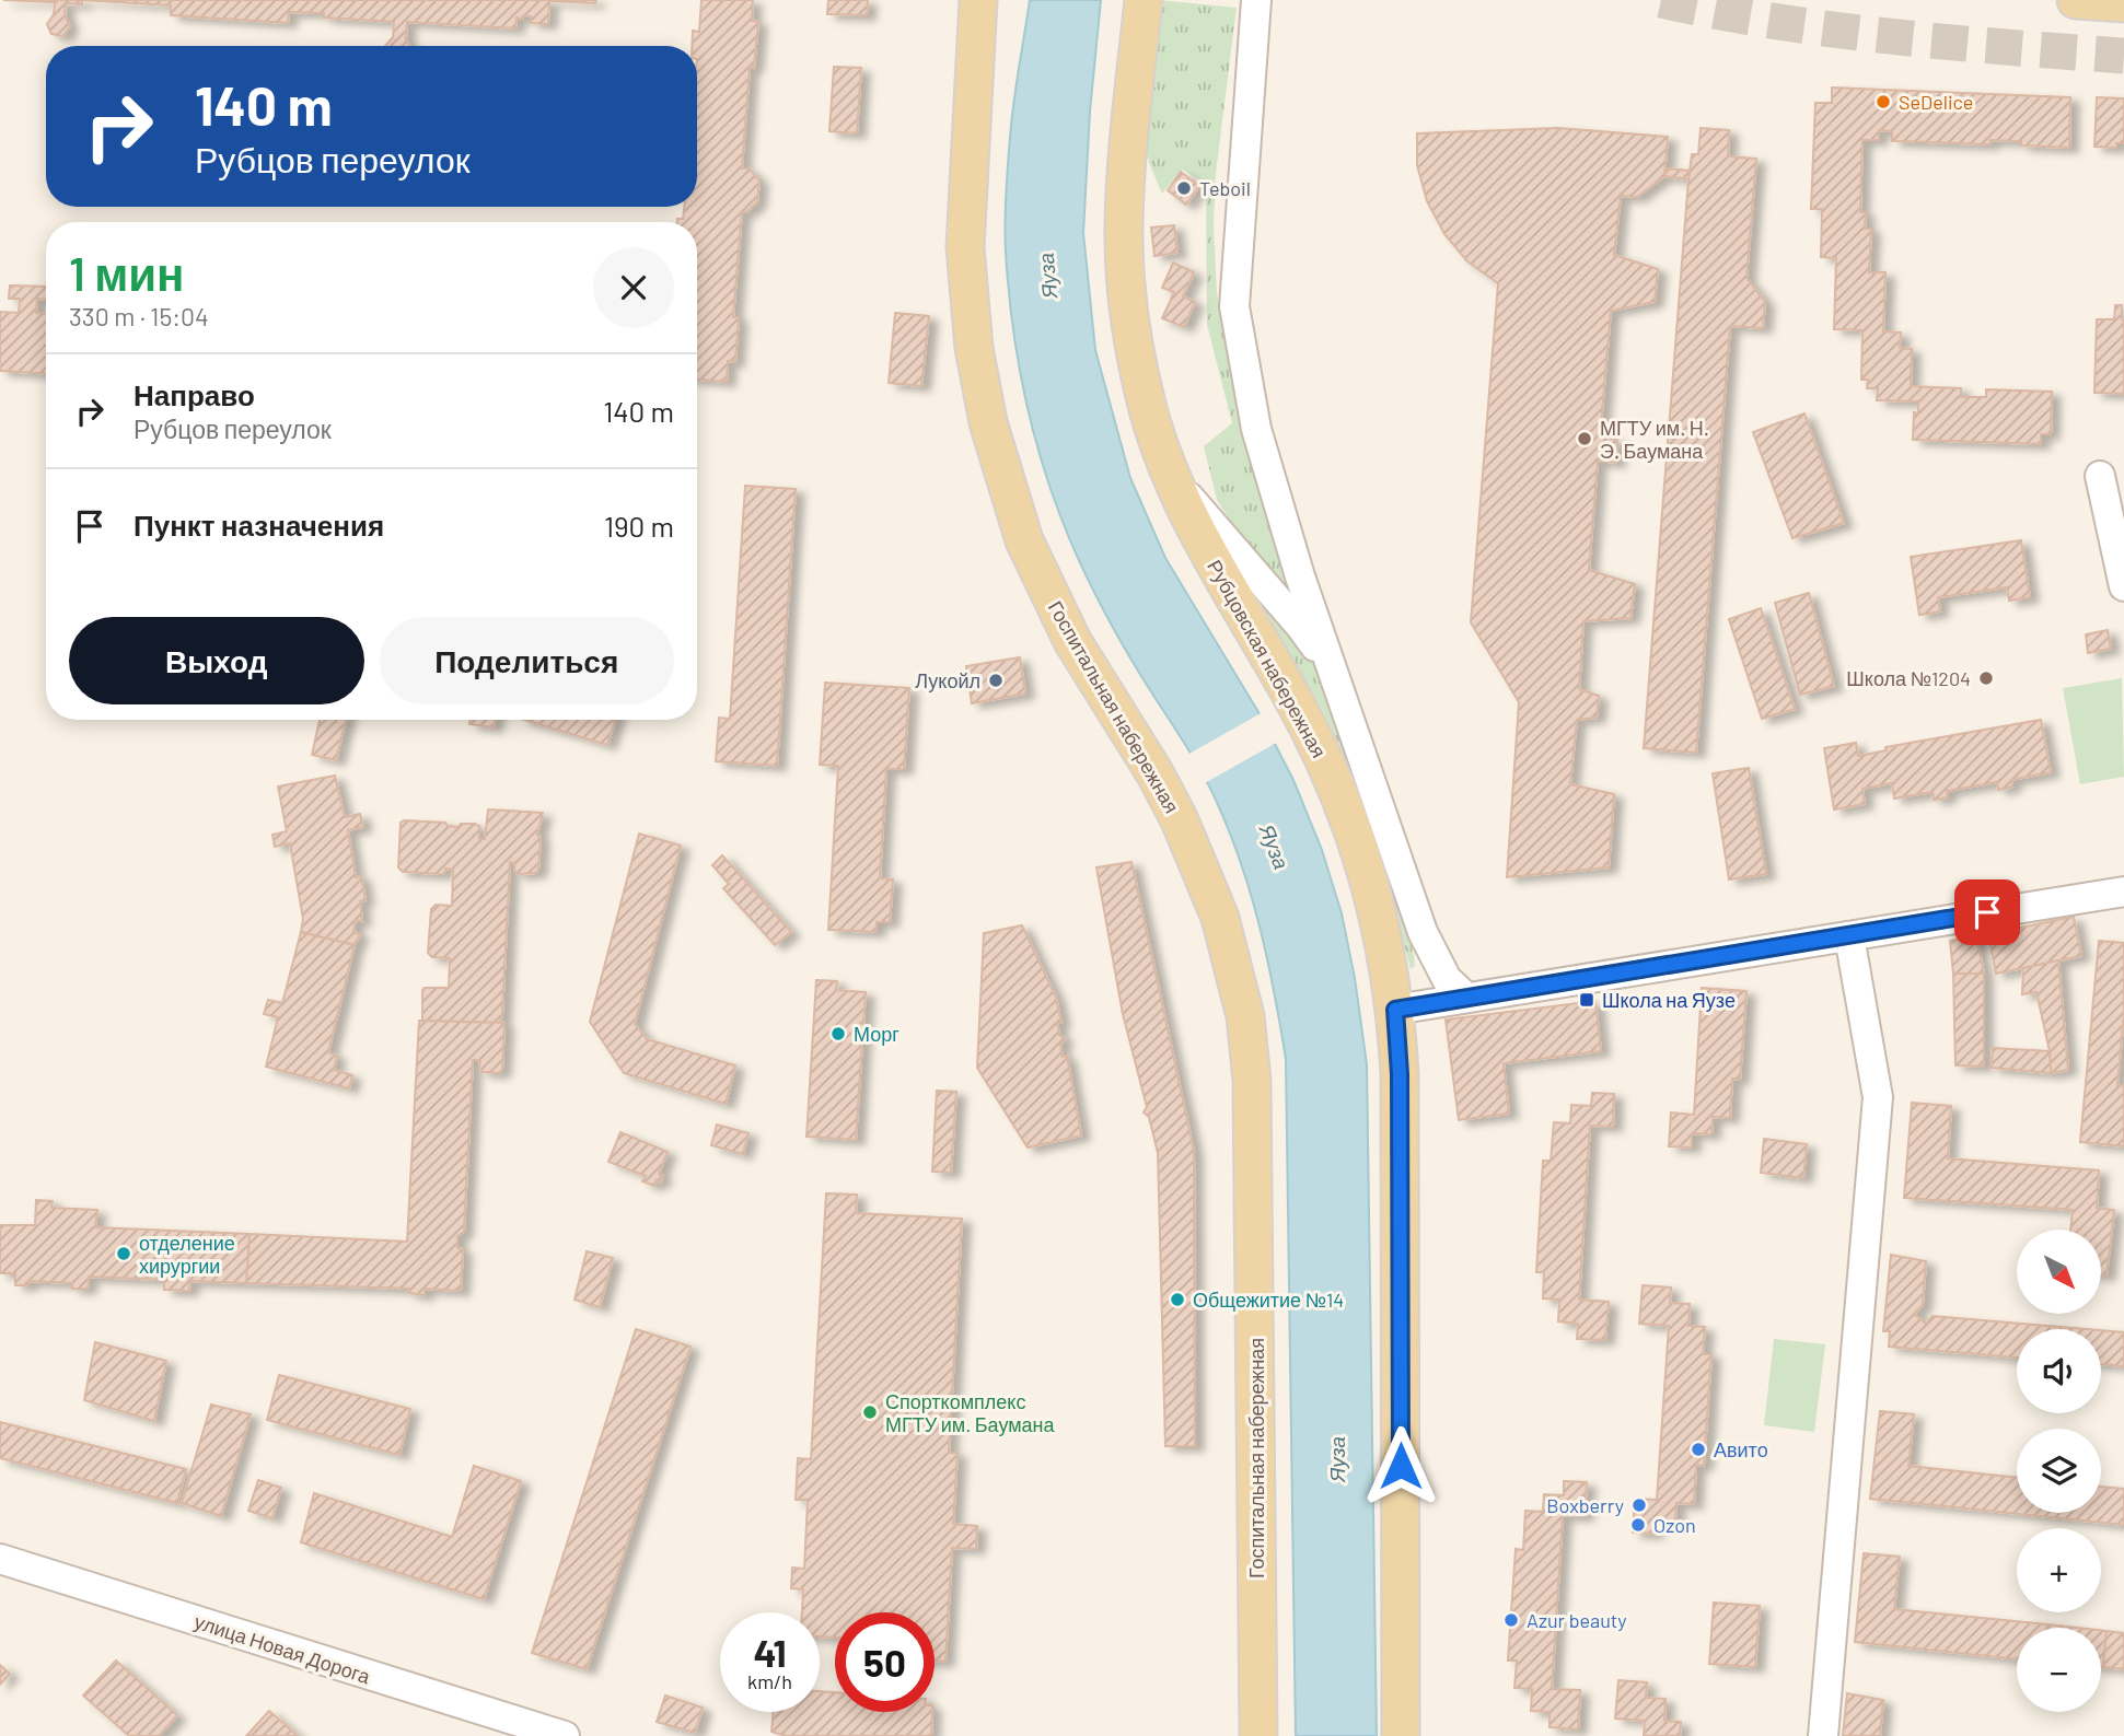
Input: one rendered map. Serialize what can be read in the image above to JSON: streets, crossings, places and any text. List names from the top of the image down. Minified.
{"streets":{"main road":["Рубцовская набережная","Госпитальная набережная"],"street":["улица Новая Дорога"]},"water":["Яуза"],"places":{"other":["SeDelice","Teboil","МГТУ им. Н. Э. Баумана","Школа №1204","Лукойл","Морг","отделение хирургии","Общежитие №14","Спорткомплекс МГТУ им. Баумана","Авито","Boxberry","Ozon","Azur beauty"],"transit":["Школа на Яузе"]},"north":"bottom right","page":{"turn":["140 m","Рубцов переулок"],"heading":["1 мин","330 m · 15:04"],"list":[{"name":"Направо","note":"Рубцов переулок","value":"140 m"},{"name":"Пункт назначения","value":"190 m"}],"buttons":["Выход","Поделиться"],"map_buttons":["+","−"],"speed":"41 km/h","limit":"50"}}
